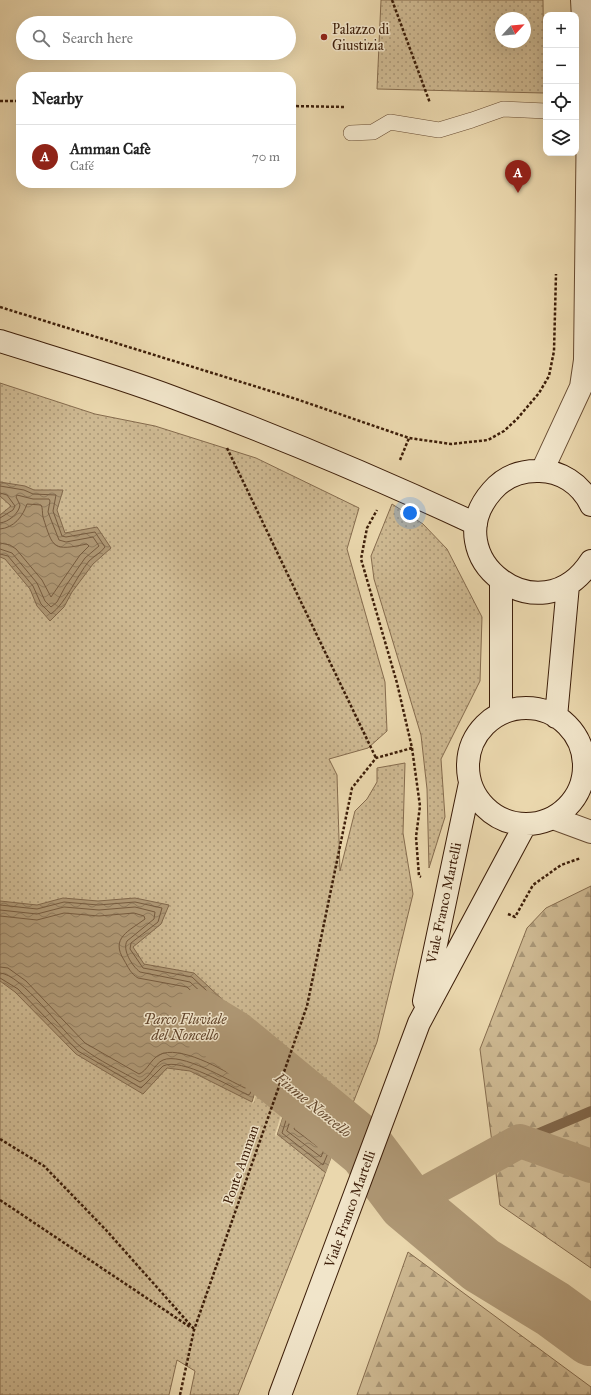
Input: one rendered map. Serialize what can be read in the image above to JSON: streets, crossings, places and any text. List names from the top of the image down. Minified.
{"streets":{"main road":["Viale Franco Martelli"],"path":["Ponte Amman"]},"water":["Fiume Noncello"],"parks":["Parco Fluviale del Noncello"],"places":["Palazzo di Giustizia"],"north":"top right","page":{"map_buttons":["+","−"],"search":"Search here","heading":"Nearby","list":[{"mark":"A","name":"Amman Cafè","note":"Café","value":"70 m"}],"pins":"A"}}
